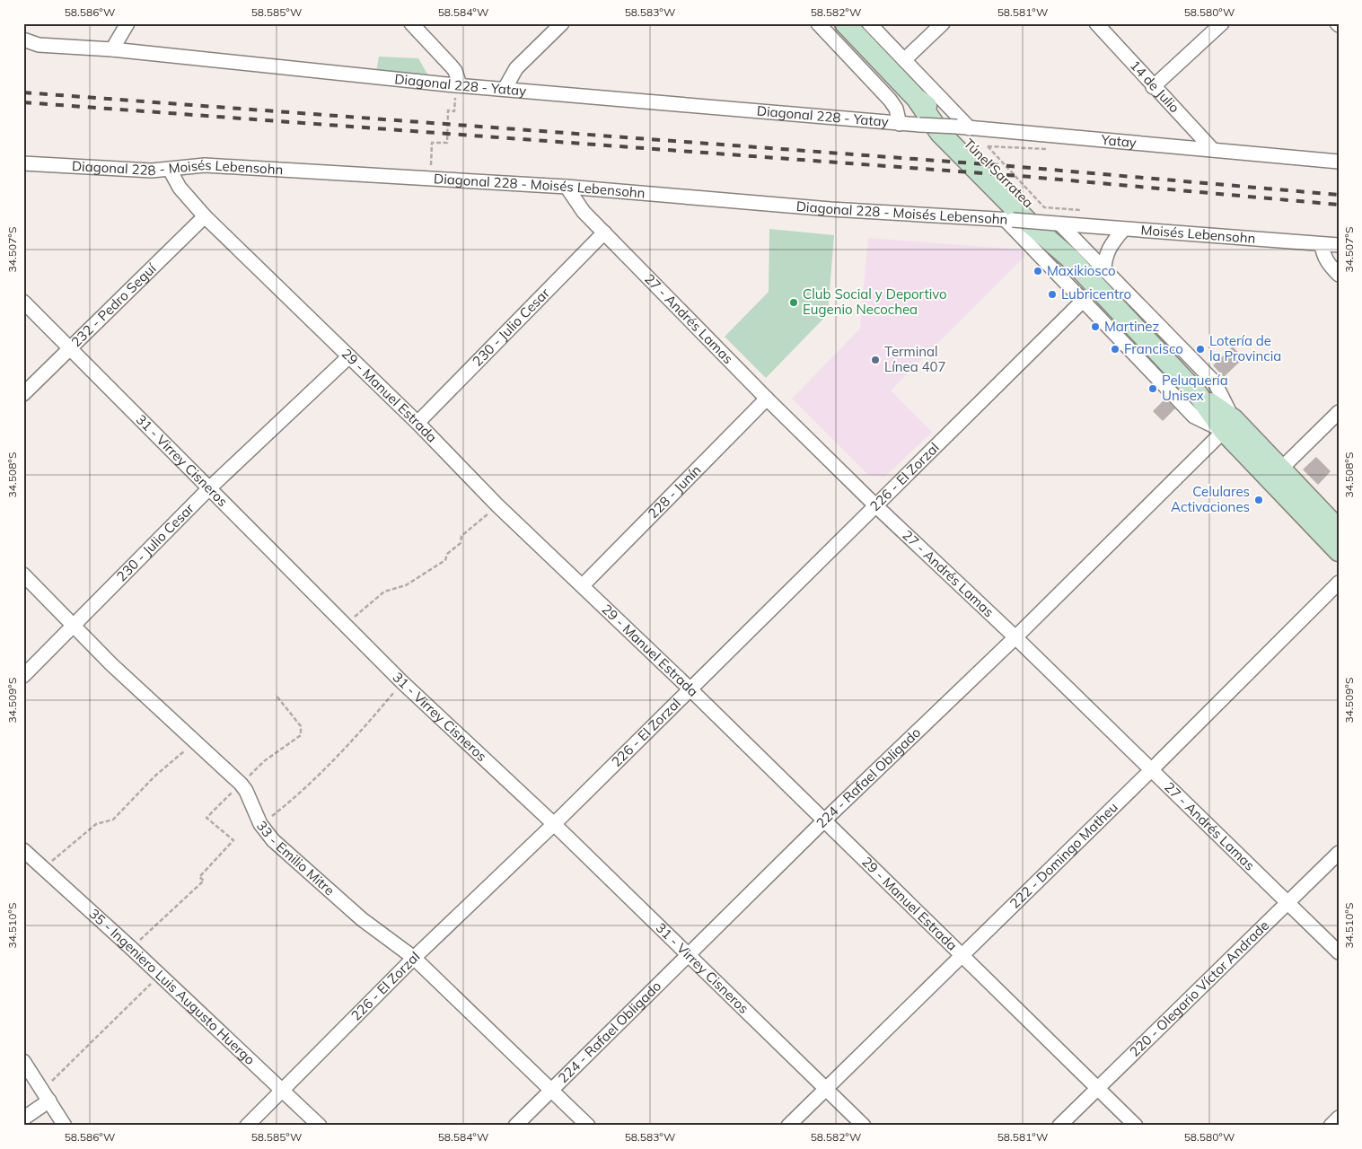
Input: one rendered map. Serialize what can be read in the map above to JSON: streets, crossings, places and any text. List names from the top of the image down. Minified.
{"streets":{"main road":["Túnel Sarratea"],"street":["Diagonal 228 - Yatay","14 de Julio","Yatay","Diagonal 228 - Moisés Lebensohn","Moisés Lebensohn","232 - Pedro Seguí","27 - Andrés Lamas","230 - Julio Cesar","29 - Manuel Estrada","31 - Virrey Cisneros","226 - El Zorzal","228 - Junín","224 - Rafael Obligado","222 - Domingo Matheu","33 - Emilio Mitre","35 - Ingeniero Luis Augusto Huergo","220 - Olegario Víctor Andrade"]},"crossings":[["Diagonal 228 - Yatay","Yatay"],["14 de Julio","Yatay"],["Diagonal 228 - Moisés Lebensohn","Moisés Lebensohn"],["Diagonal 228 - Moisés Lebensohn","27 - Andrés Lamas"],["Diagonal 228 - Moisés Lebensohn","29 - Manuel Estrada"],["Túnel Sarratea","224 - Rafael Obligado"],["232 - Pedro Seguí","29 - Manuel Estrada"],["232 - Pedro Seguí","31 - Virrey Cisneros"],["27 - Andrés Lamas","230 - Julio Cesar"],["27 - Andrés Lamas","226 - El Zorzal"],["27 - Andrés Lamas","228 - Junín"],["27 - Andrés Lamas","224 - Rafael Obligado"],["27 - Andrés Lamas","222 - Domingo Matheu"],["27 - Andrés Lamas","220 - Olegario Víctor Andrade"],["230 - Julio Cesar","29 - Manuel Estrada"],["230 - Julio Cesar","31 - Virrey Cisneros"],["230 - Julio Cesar","33 - Emilio Mitre"],["29 - Manuel Estrada","226 - El Zorzal"],["29 - Manuel Estrada","228 - Junín"],["29 - Manuel Estrada","224 - Rafael Obligado"],["29 - Manuel Estrada","222 - Domingo Matheu"],["29 - Manuel Estrada","220 - Olegario Víctor Andrade"],["31 - Virrey Cisneros","226 - El Zorzal"],["31 - Virrey Cisneros","224 - Rafael Obligado"],["31 - Virrey Cisneros","222 - Domingo Matheu"],["226 - El Zorzal","33 - Emilio Mitre"],["226 - El Zorzal","35 - Ingeniero Luis Augusto Huergo"],["224 - Rafael Obligado","33 - Emilio Mitre"]],"places":["Maxikiosco","Lubricentro","Club Social y Deportivo Eugenio Necochea","Martinez","Francisco","Lotería de la Provincia","Terminal Línea 407","Peluquería Unisex","Celulares Activaciones"],"coordinates":["58.586°W","58.585°W","58.584°W","58.583°W","58.582°W","58.581°W","58.580°W","34.507°S","34.508°S","34.509°S","34.510°S"]}
